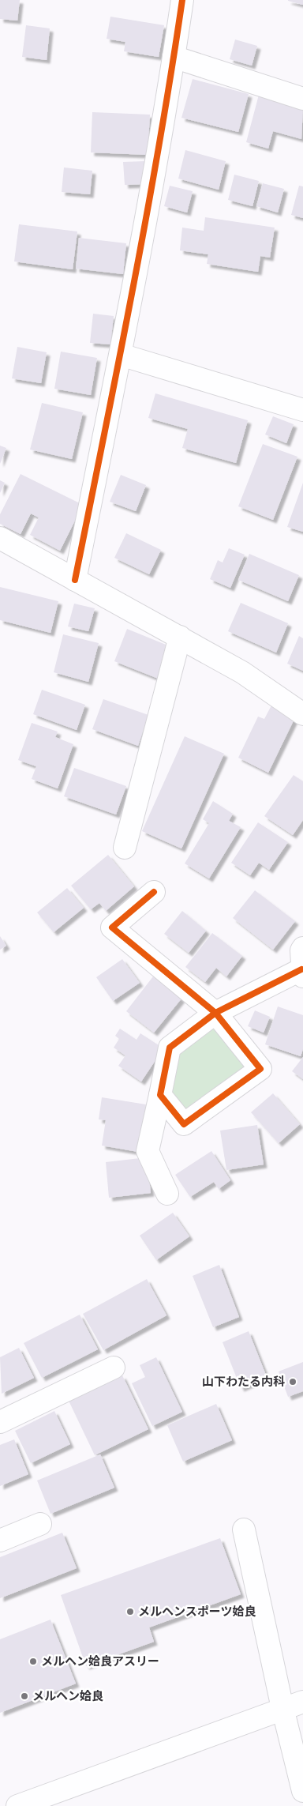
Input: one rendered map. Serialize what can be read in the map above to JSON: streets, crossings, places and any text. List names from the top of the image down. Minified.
{"places":["山下わたる内科","メルヘンスポーツ姶良","メルヘン姶良アスリー","メルヘン姶良"]}
